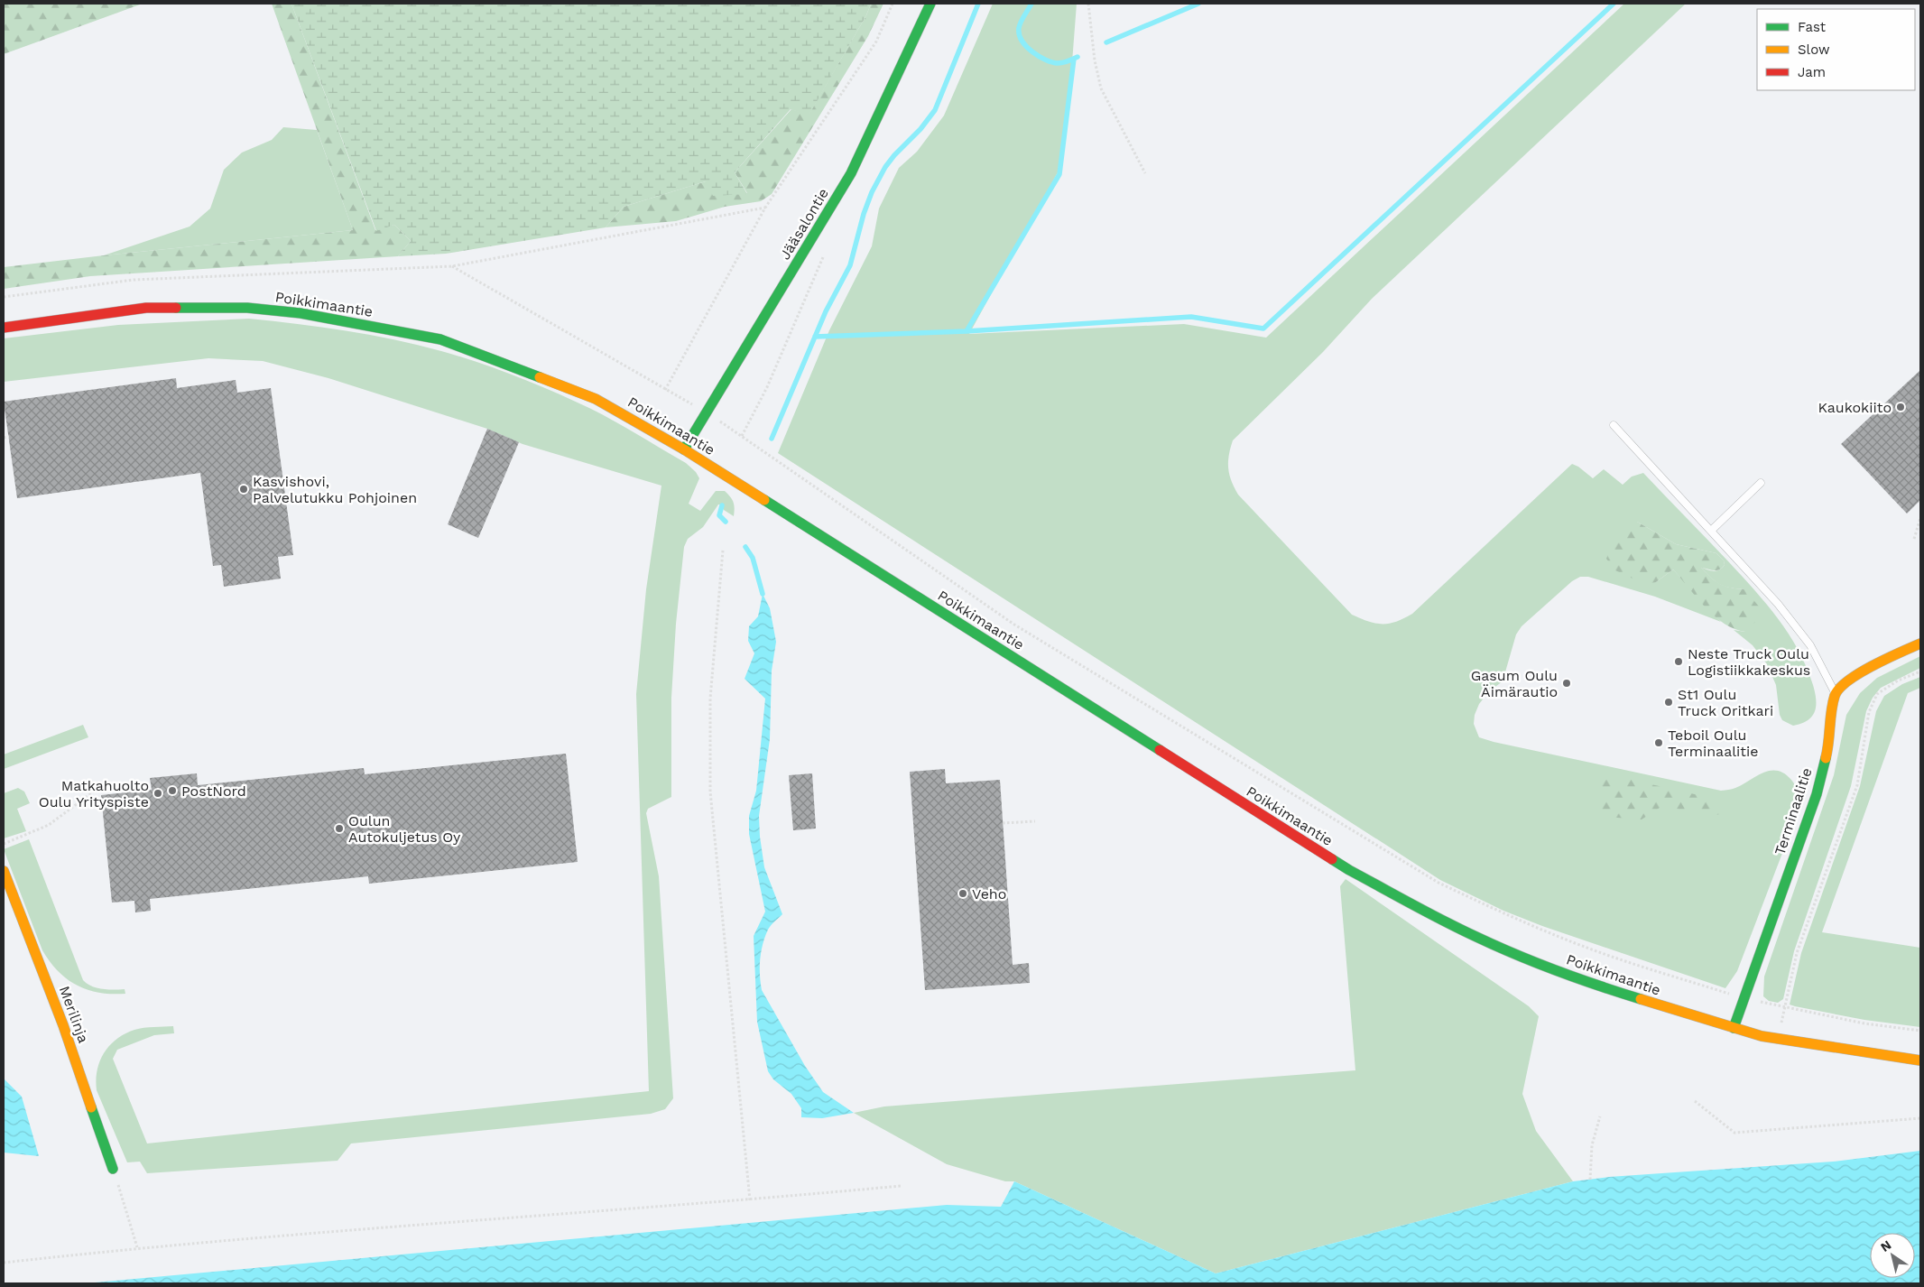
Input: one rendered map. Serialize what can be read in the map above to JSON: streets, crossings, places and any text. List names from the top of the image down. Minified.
{"streets":{"main road":["Jääsalontie","Poikkimaantie","Terminaalitie","Merilinja"]},"crossings":[["Jääsalontie","Poikkimaantie"],["Poikkimaantie","Terminaalitie"]],"places":["Kaukokiito","Kasvishovi, Palvelutukku Pohjoinen","Neste Truck Oulu Logistiikkakeskus","Gasum Oulu Äimärautio","St1 Oulu Truck Oritkari","Teboil Oulu Terminaalitie","PostNord","Matkahuolto Oulu Yrityspiste","Oulun Autokuljetus Oy","Veho"],"legend":["Fast","Slow","Jam"],"north":"top left"}
